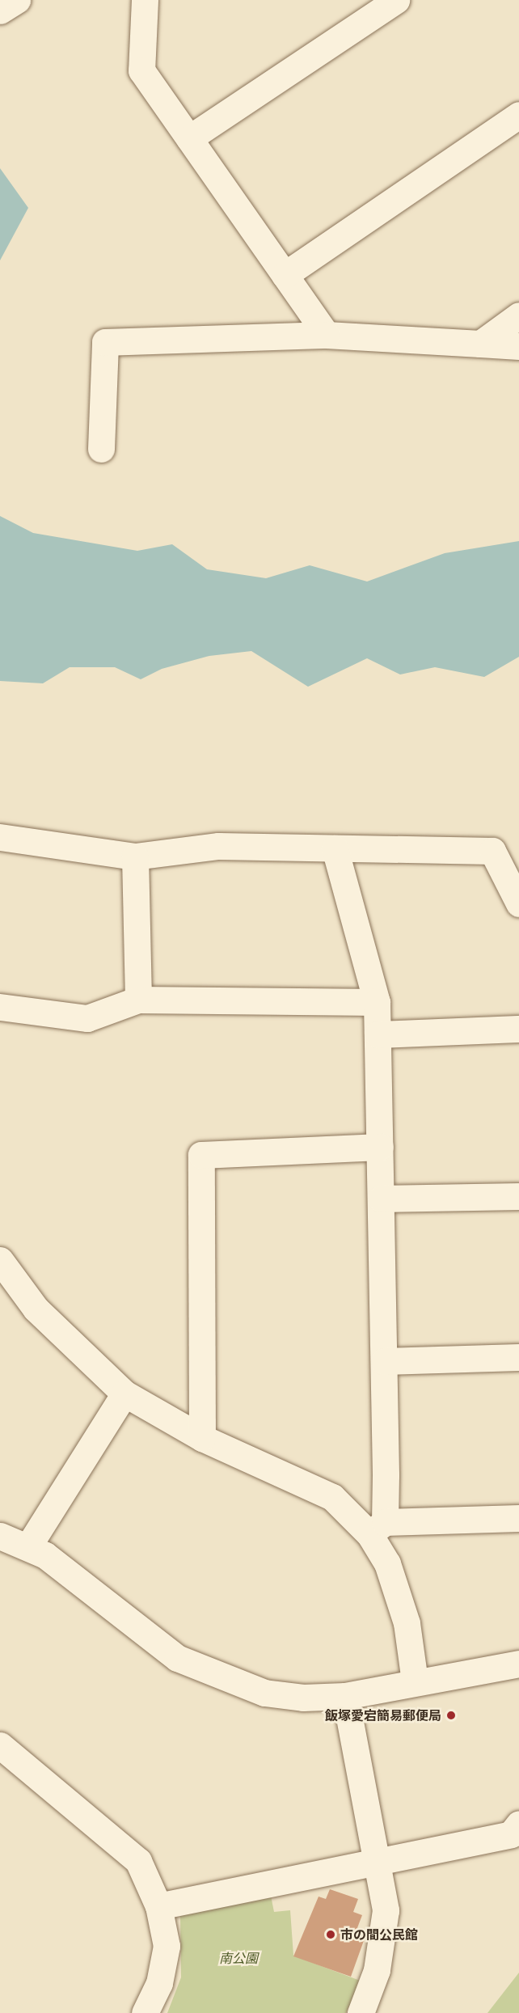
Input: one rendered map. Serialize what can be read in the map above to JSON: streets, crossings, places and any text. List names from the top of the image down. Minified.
{"parks":["南公園"],"places":["飯塚愛宕簡易郵便局","市の間公民館"]}
